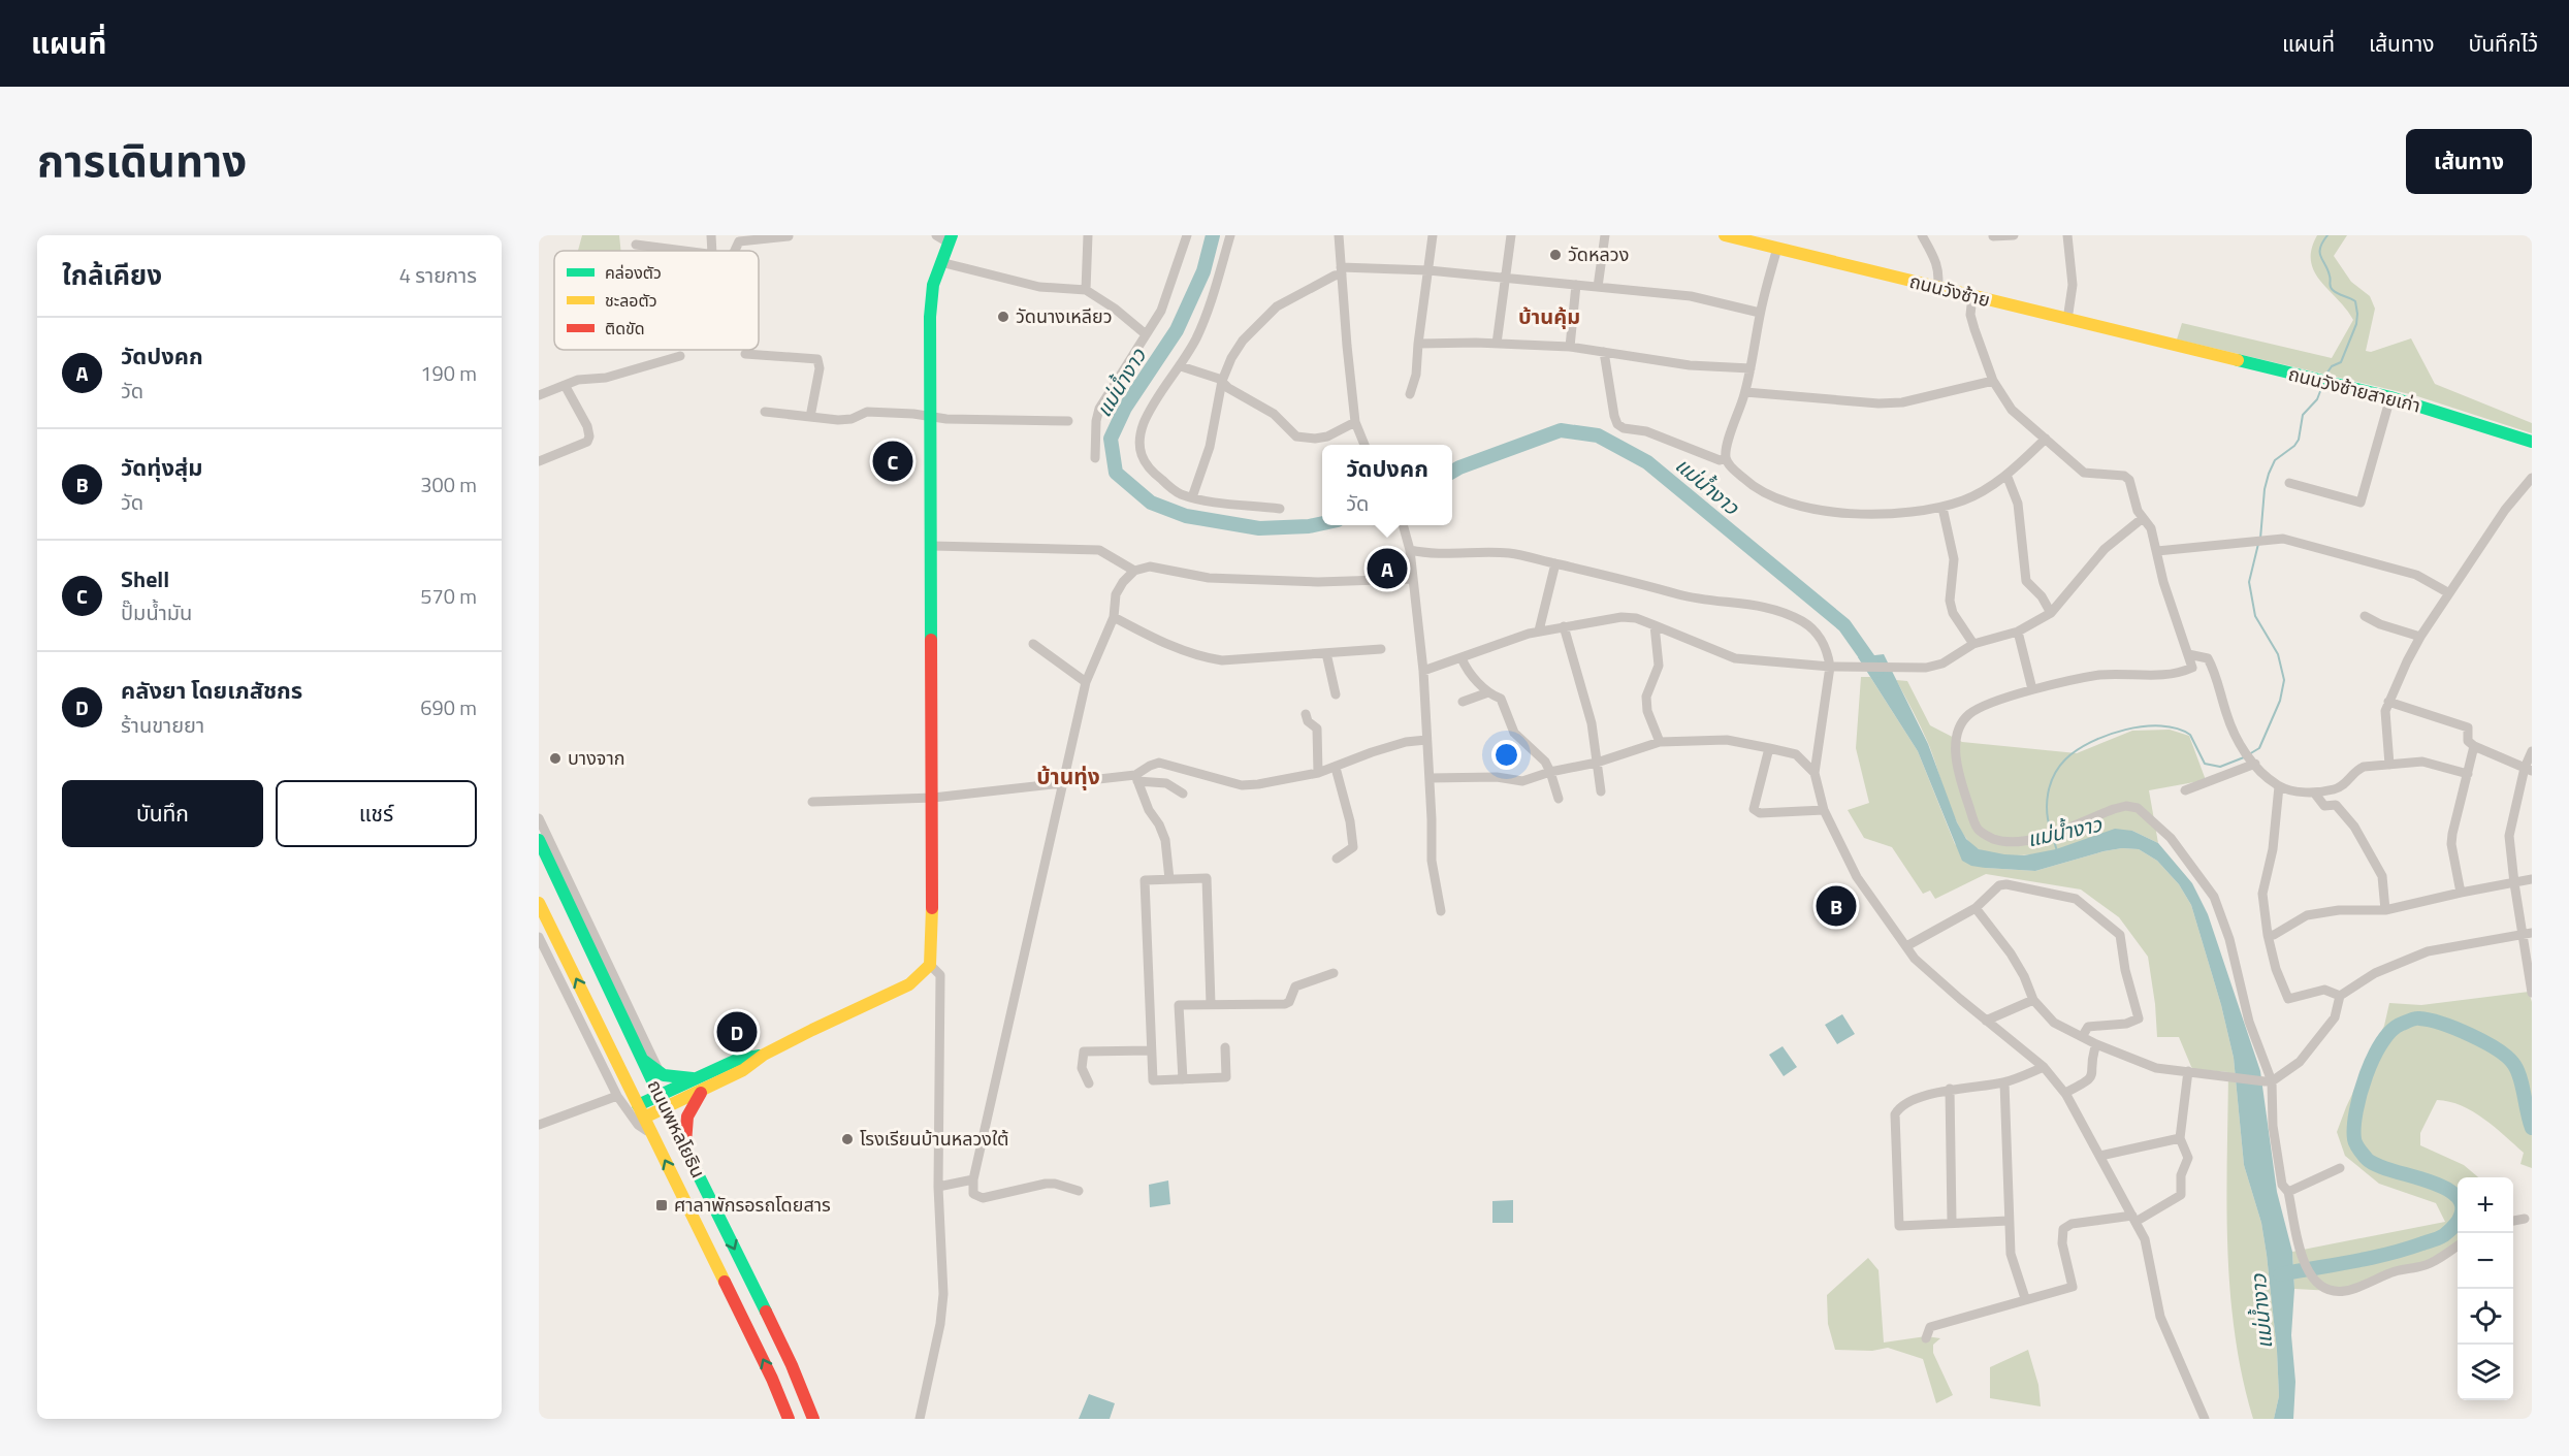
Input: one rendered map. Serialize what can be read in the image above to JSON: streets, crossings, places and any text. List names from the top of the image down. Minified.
{"streets":{"main road":["ถนนวังซ้าย","ถนนวังซ้ายสายเก่า","ถนนพหลโยธิน"]},"crossings":[["ถนนวังซ้าย","ถนนวังซ้ายสายเก่า"]],"districts":["บ้านคุ้ม","บ้านทุ่ง"],"water":["แม่น้ำงาว"],"places":{"other":["วัดหลวง","วัดนางเหลียว","บางจาก","โรงเรียนบ้านหลวงใต้"],"transit":["ศาลาพักรอรถโดยสาร"]},"legend":["คล่องตัว","ชะลอตัว","ติดขัด"],"page":{"header":"แผนที่","nav":["แผนที่","เส้นทาง","บันทึกไว้"],"title":"การเดินทาง","buttons":["เส้นทาง",["บันทึก","แชร์"]],"heading":["ใกล้เคียง","4 รายการ"],"list":[{"mark":"A","name":"วัดปงคก","note":"วัด","value":"190 m"},{"mark":"B","name":"วัดทุ่งสุ่ม","note":"วัด","value":"300 m"},{"mark":"C","name":"Shell","note":"ปั๊มน้ำมัน","value":"570 m"},{"mark":"D","name":"คลังยา โดยเภสัชกร","note":"ร้านขายยา","value":"690 m"}],"pins":["C","A","B","D"],"popup":["วัดปงคก","วัด"],"map_buttons":["+","−"]}}
